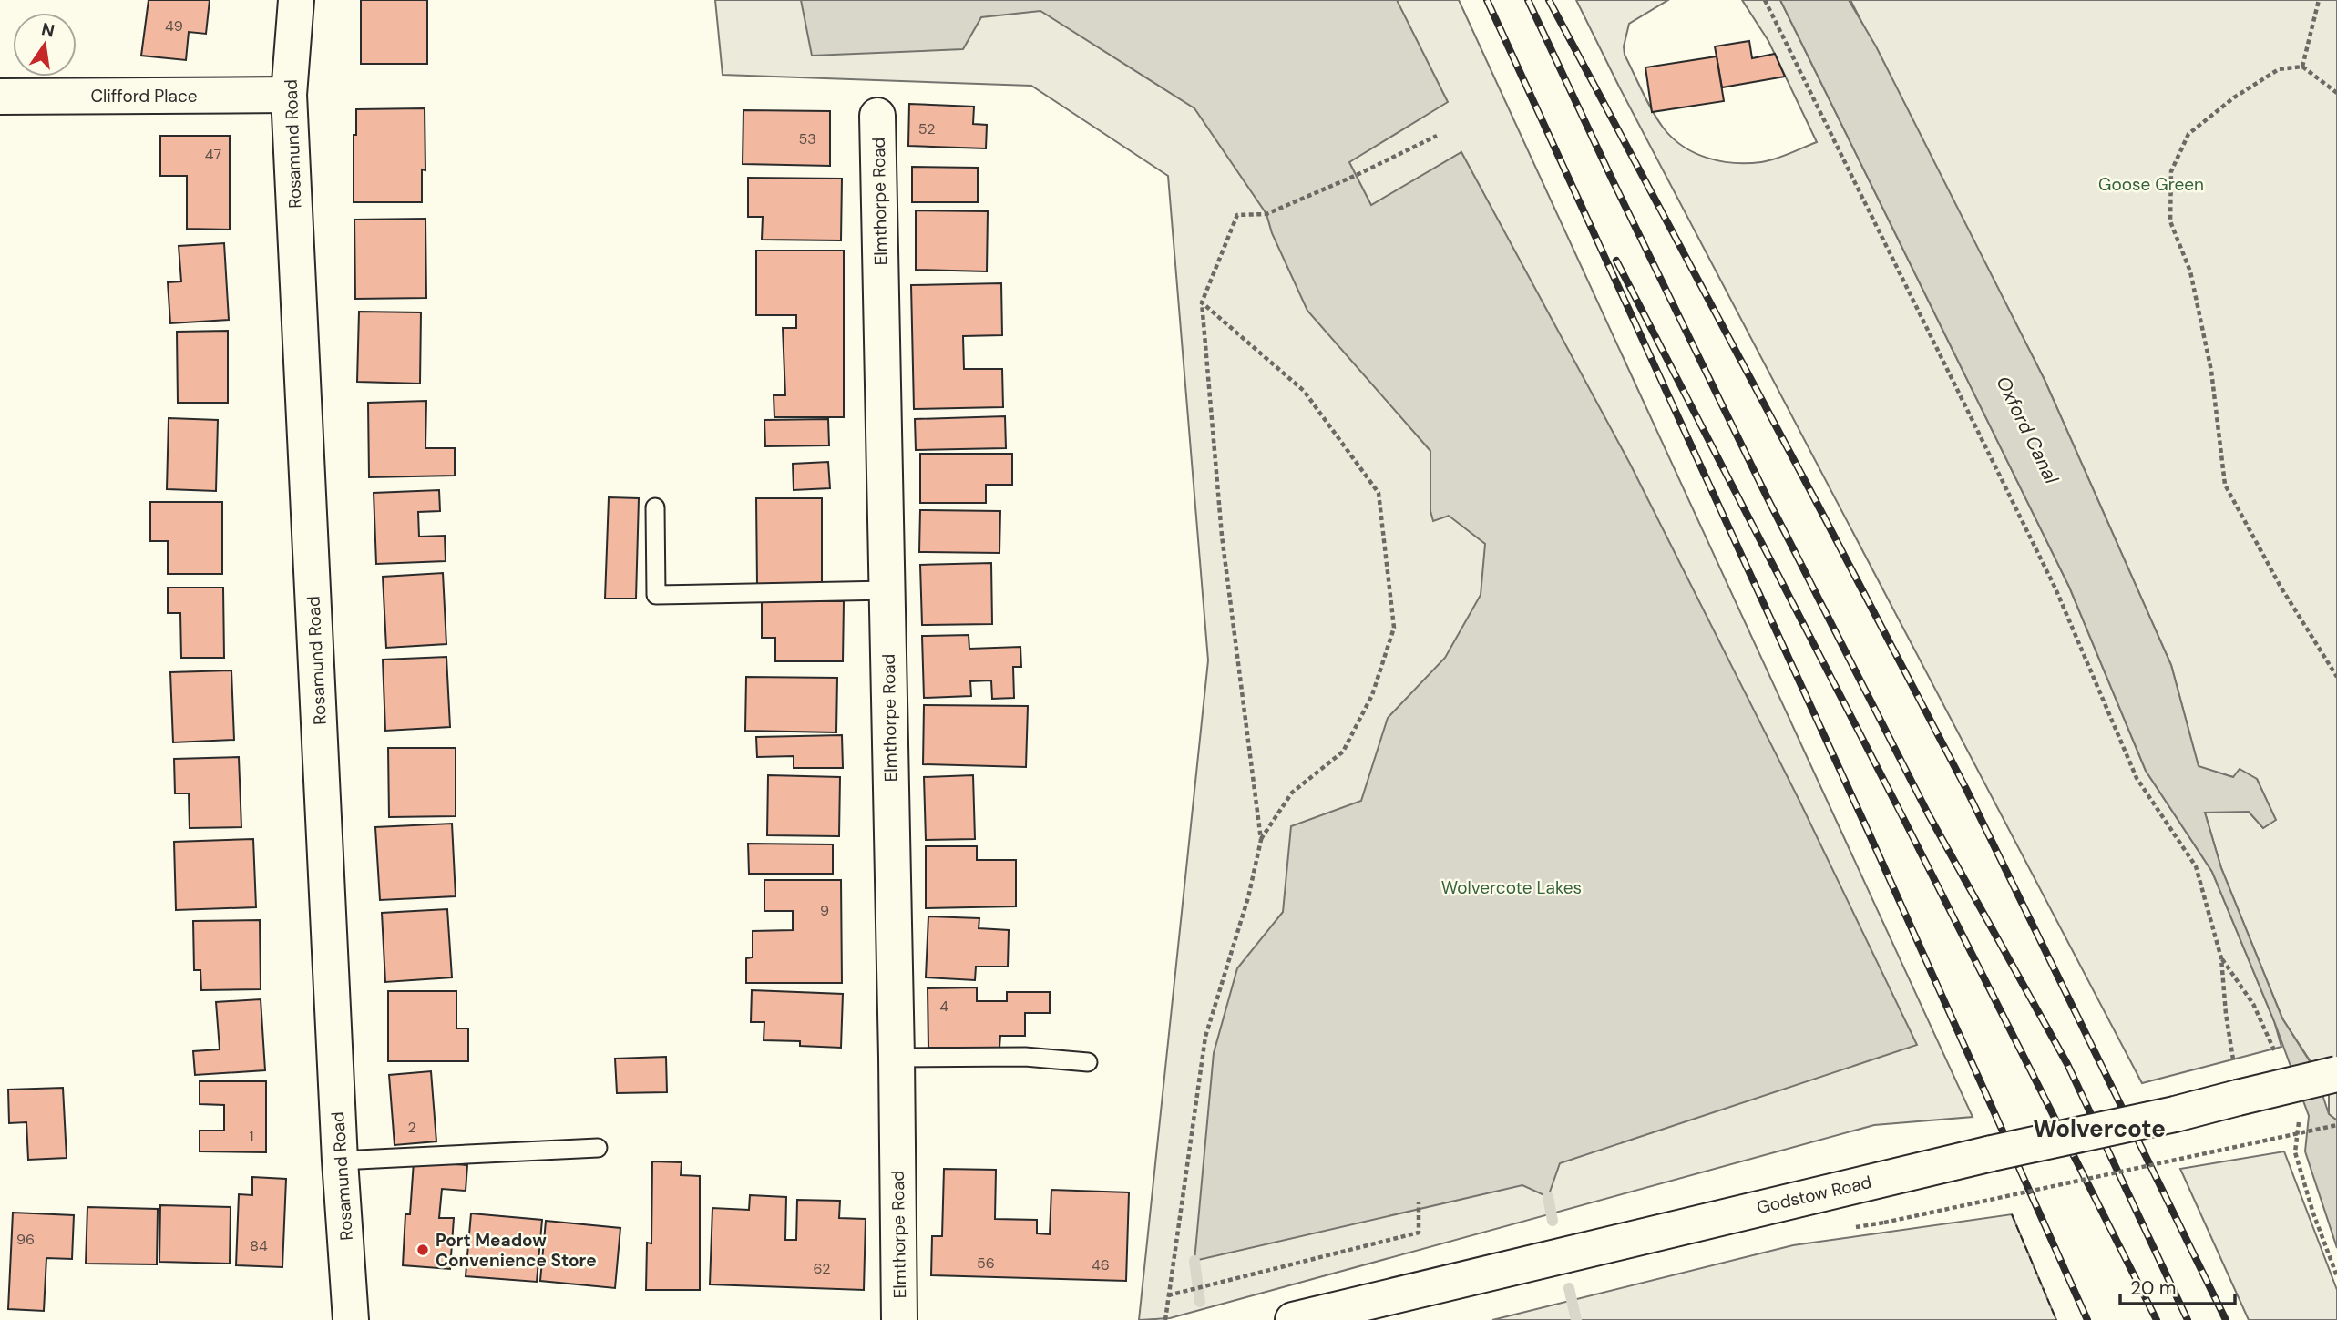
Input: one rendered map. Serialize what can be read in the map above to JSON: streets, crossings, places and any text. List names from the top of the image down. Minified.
{"streets":{"street":["Clifford Place","Rosamund Road","Elmthorpe Road","Godstow Road"]},"crossings":[["Clifford Place","Rosamund Road"]],"districts":["Wolvercote"],"water":["Oxford Canal"],"parks":["Goose Green","Wolvercote Lakes"],"places":["Port Meadow Convenience Store"],"house_numbers":["49","52","53","47","9","4","2","1","96","84","56","46","62"],"scale_bar":"20 m","north":"top"}
